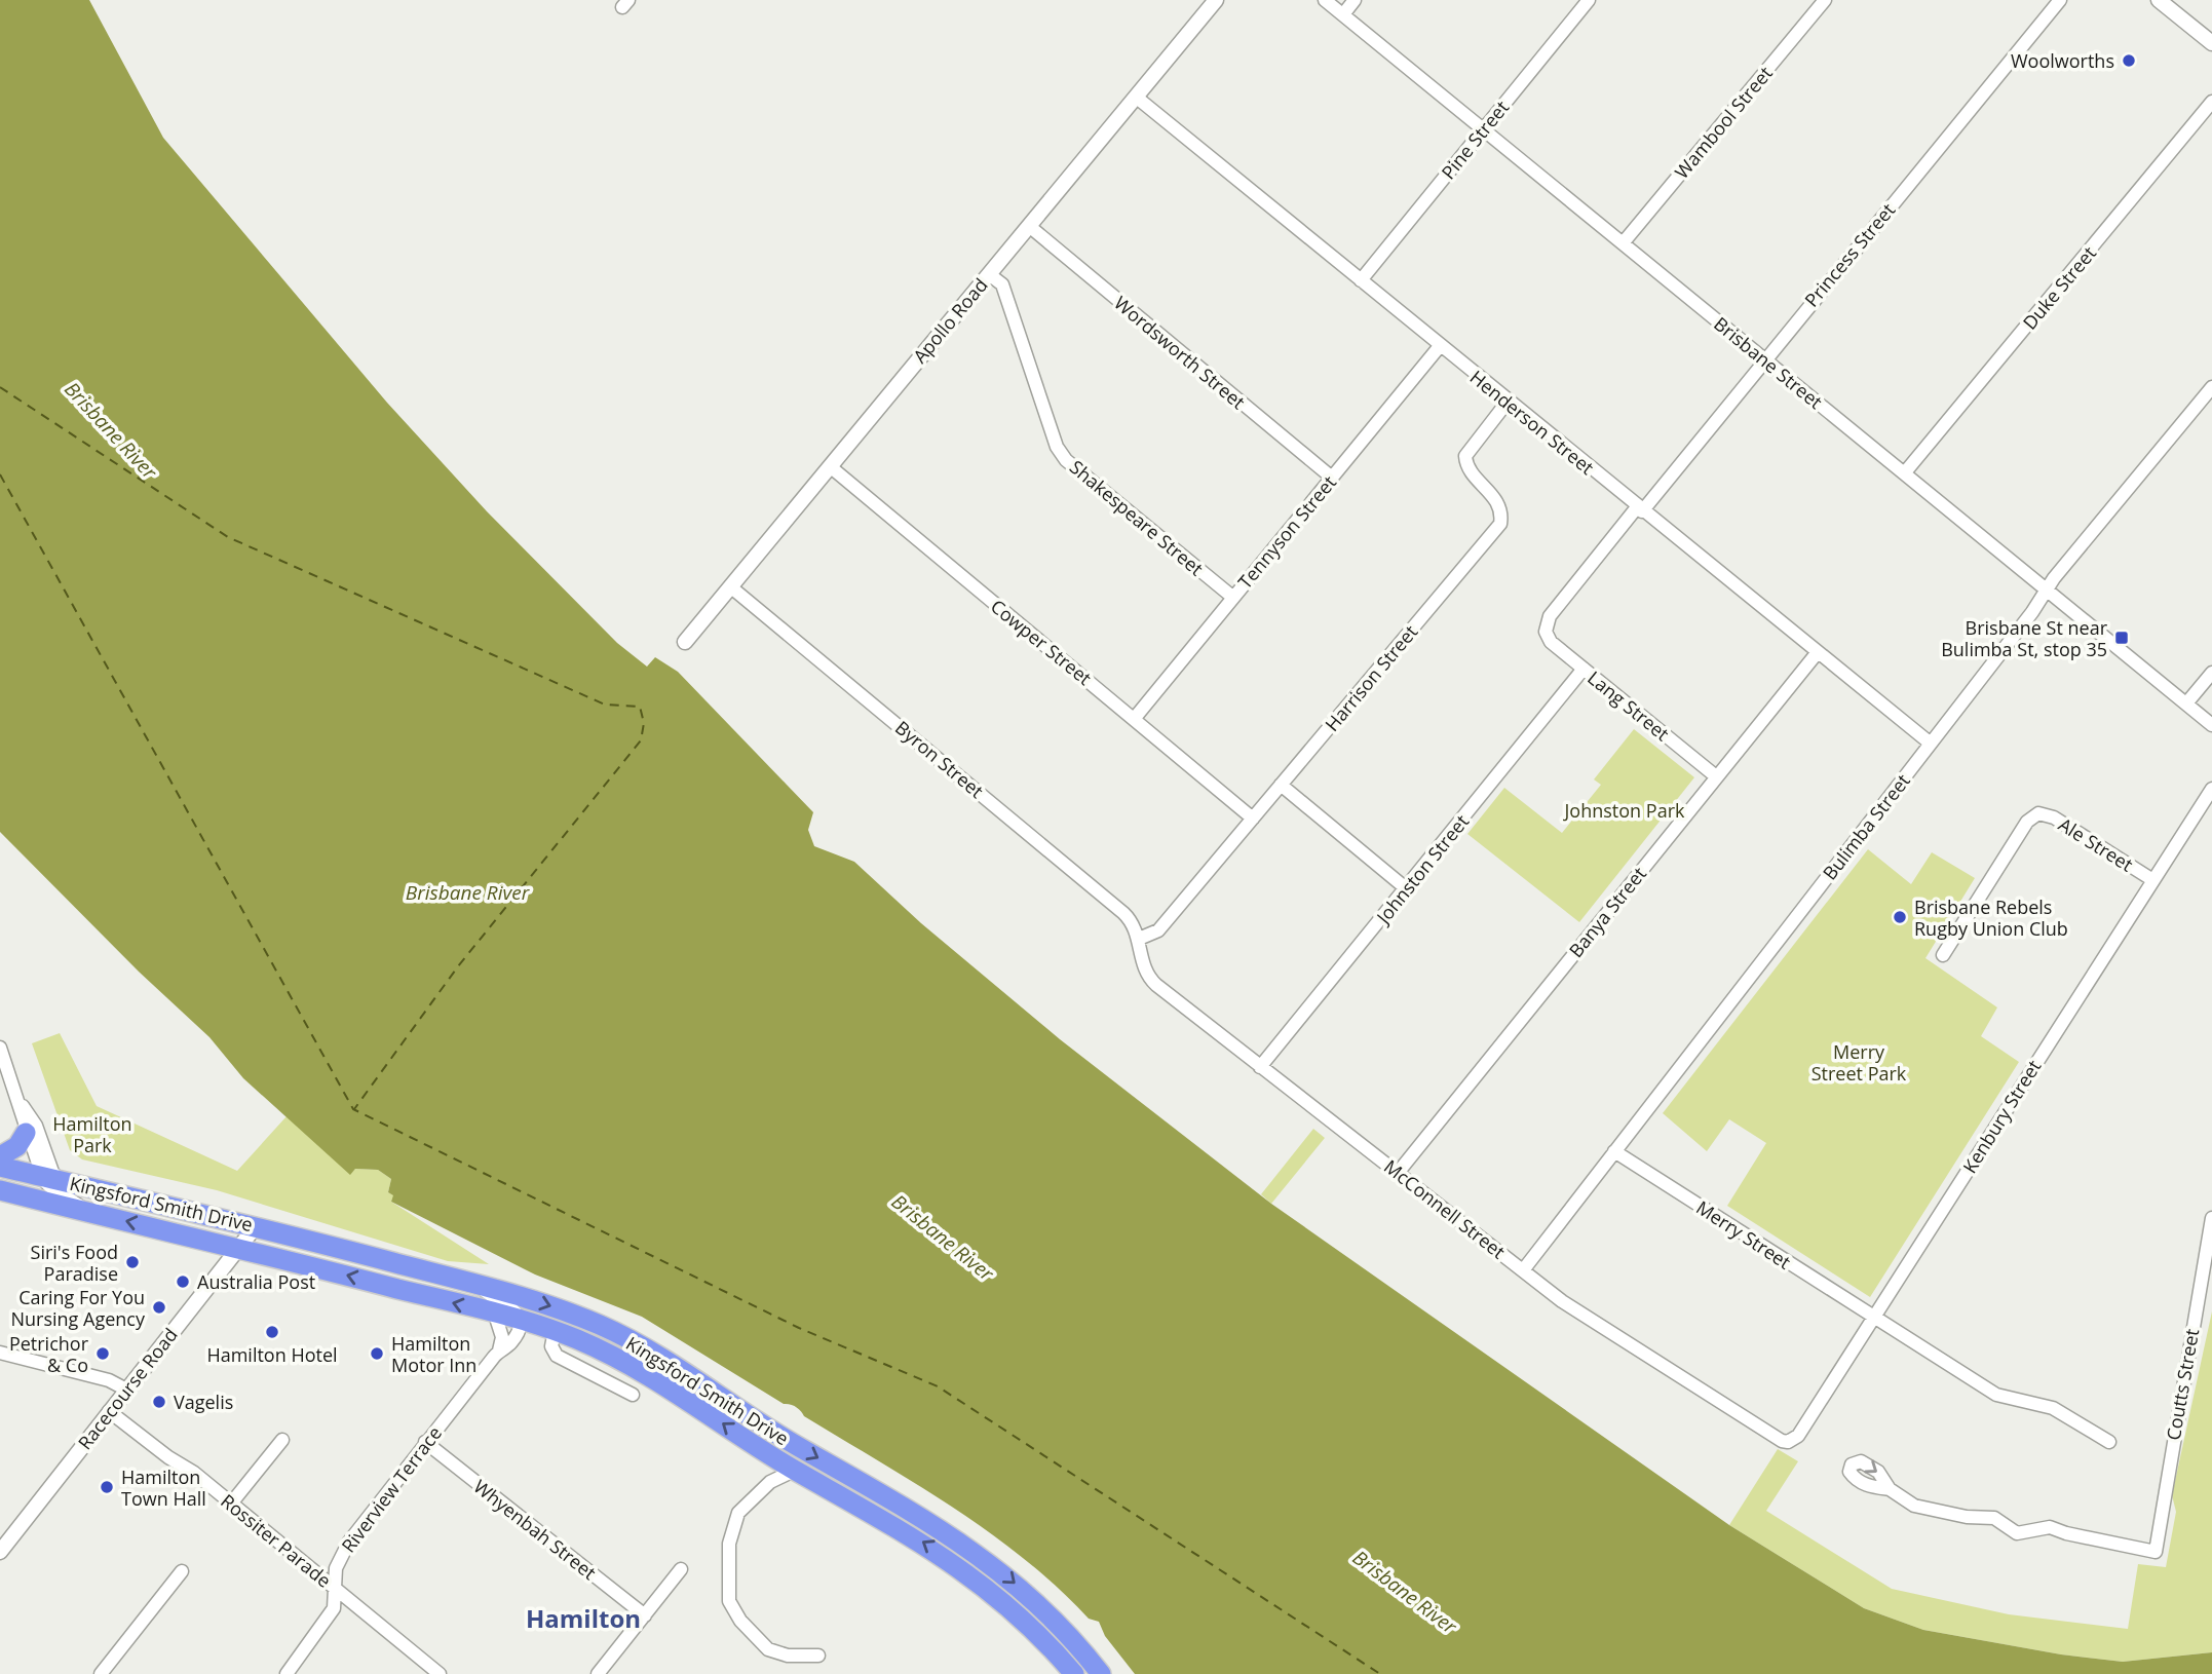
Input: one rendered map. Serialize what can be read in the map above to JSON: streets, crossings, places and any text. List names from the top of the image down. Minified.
{"streets":{"highway":["Kingsford Smith Drive"],"street":["Wambool Street","Pine Street","Princess Street","Duke Street","Apollo Road","Wordsworth Street","Brisbane Street","Henderson Street","Shakespeare Street","Tennyson Street","Cowper Street","Harrison Street","Lang Street","Byron Street","Bulimba Street","Ale Street","Johnston Street","Banya Street","Kenbury Street","McConnell Street","Merry Street","Coutts Street","Racecourse Road","Riverview Terrace","Whyenbah Street","Rossiter Parade"]},"crossings":[["Wambool Street","Brisbane Street"],["Pine Street","Brisbane Street"],["Pine Street","Henderson Street"],["Princess Street","Brisbane Street"],["Princess Street","Henderson Street"],["Princess Street","Lang Street"],["Duke Street","Brisbane Street"],["Apollo Road","Wordsworth Street"],["Apollo Road","Henderson Street"],["Apollo Road","Shakespeare Street"],["Apollo Road","Cowper Street"],["Apollo Road","Byron Street"],["Wordsworth Street","Tennyson Street"],["Brisbane Street","Bulimba Street"],["Henderson Street","Tennyson Street"],["Henderson Street","Harrison Street"],["Henderson Street","Bulimba Street"],["Henderson Street","Banya Street"],["Shakespeare Street","Tennyson Street"],["Tennyson Street","Cowper Street"],["Cowper Street","Harrison Street"],["Harrison Street","Byron Street"],["Harrison Street","McConnell Street"],["Lang Street","Johnston Street"],["Lang Street","Banya Street"],["Byron Street","McConnell Street"],["Bulimba Street","McConnell Street"],["Bulimba Street","Merry Street"],["Ale Street","Kenbury Street"],["Johnston Street","McConnell Street"],["Banya Street","McConnell Street"],["Kenbury Street","McConnell Street"],["Kenbury Street","Merry Street"],["Kingsford Smith Drive","Racecourse Road"],["Kingsford Smith Drive","Riverview Terrace"],["Racecourse Road","Rossiter Parade"],["Riverview Terrace","Whyenbah Street"],["Riverview Terrace","Rossiter Parade"]],"districts":["Hamilton"],"water":["Brisbane River"],"parks":["Johnston Park","Merry Street Park","Hamilton Park"],"places":{"other":["Woolworths","Brisbane Rebels Rugby Union Club","Siri's Food Paradise","Australia Post","Caring For You Nursing Agency","Hamilton Hotel","Petrichor & Co","Hamilton Motor Inn","Vagelis","Hamilton Town Hall"],"transit":["Brisbane St near Bulimba St, stop 35"]}}
